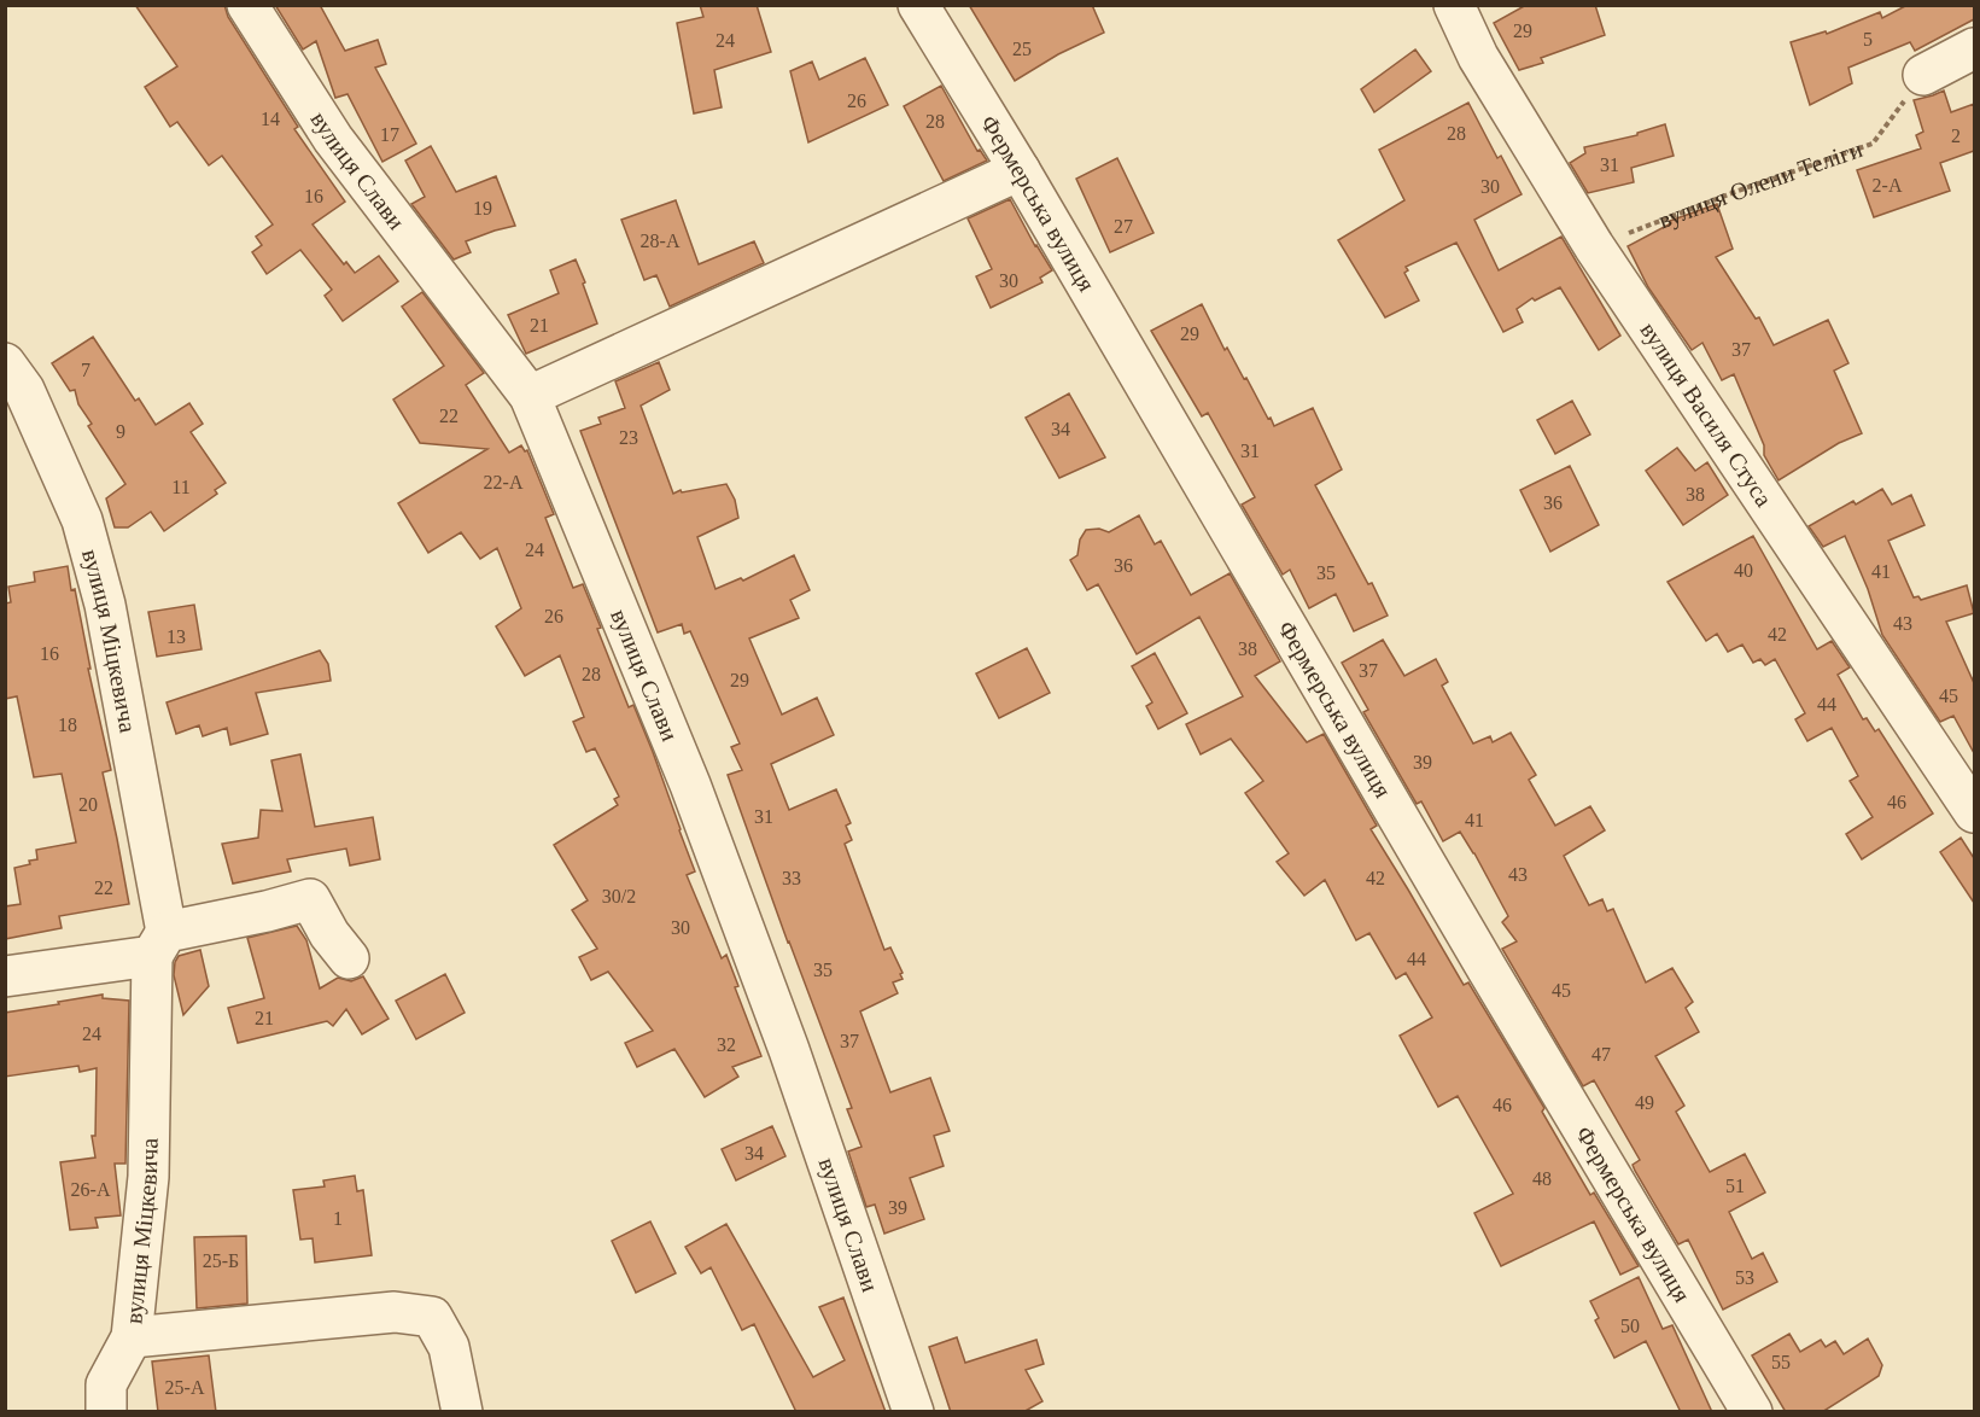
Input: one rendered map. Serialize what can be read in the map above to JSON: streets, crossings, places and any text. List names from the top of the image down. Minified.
{"streets":{"street":["вулиця Слави","Фермерська вулиця","вулиця Василя Стуса","вулиця Міцкевича"],"path":["вулиця Олени Теліги"]},"crossings":[["вулиця Олени Теліги","вулиця Василя Стуса"]],"house_numbers":["29","5","24","25","26","14","28","28","17","2","31","2-А","30","16","19","27","28-А","30","21","29","37","7","22","34","9","23","31","22-А","11","38","36","24","36","40","41","35","26","43","42","13","38","16","37","28","29","45","44","18","39","46","20","31","41","43","33","42","22","30/2","30","44","35","45","21","24","37","32","47","49","46","34","48","51","26-А","39","1","25-Б","53","50","55","25-А"]}
